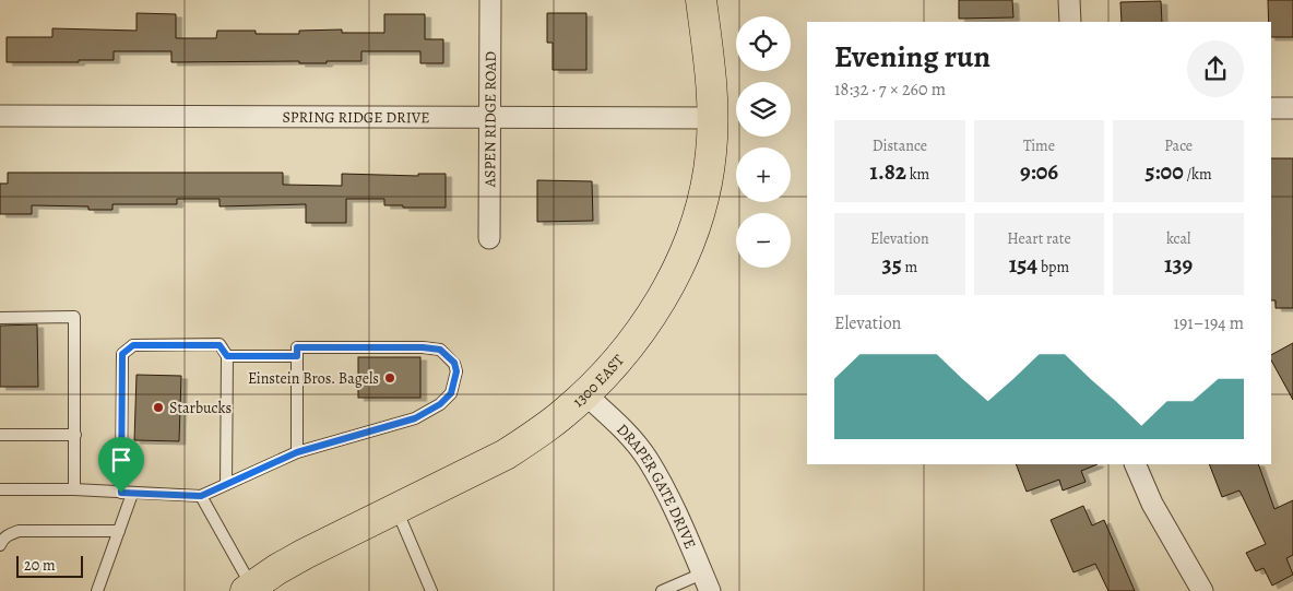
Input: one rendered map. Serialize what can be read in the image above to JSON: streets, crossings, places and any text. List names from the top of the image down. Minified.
{"streets":{"main road":["1300 EAST"],"street":["SPRING RIDGE DRIVE","ASPEN RIDGE ROAD","DRAPER GATE DRIVE"]},"crossings":[["SPRING RIDGE DRIVE","ASPEN RIDGE ROAD"],["SPRING RIDGE DRIVE","1300 EAST"],["1300 EAST","DRAPER GATE DRIVE"]],"places":["Einstein Bros. Bagels","Starbucks"],"scale_bar":"20 m","page":{"map_buttons":["+","−"],"heading":["Evening run","18:32 · 7 × 260 m"],"stats":[["Distance","1.82 km"],["Time","9:06"],["Pace","5:00 /km"],["Elevation","35 m"],["Heart rate","154 bpm"],["kcal","139"]],"chart":["Elevation","191–194 m"],"scale":"20 m"}}
